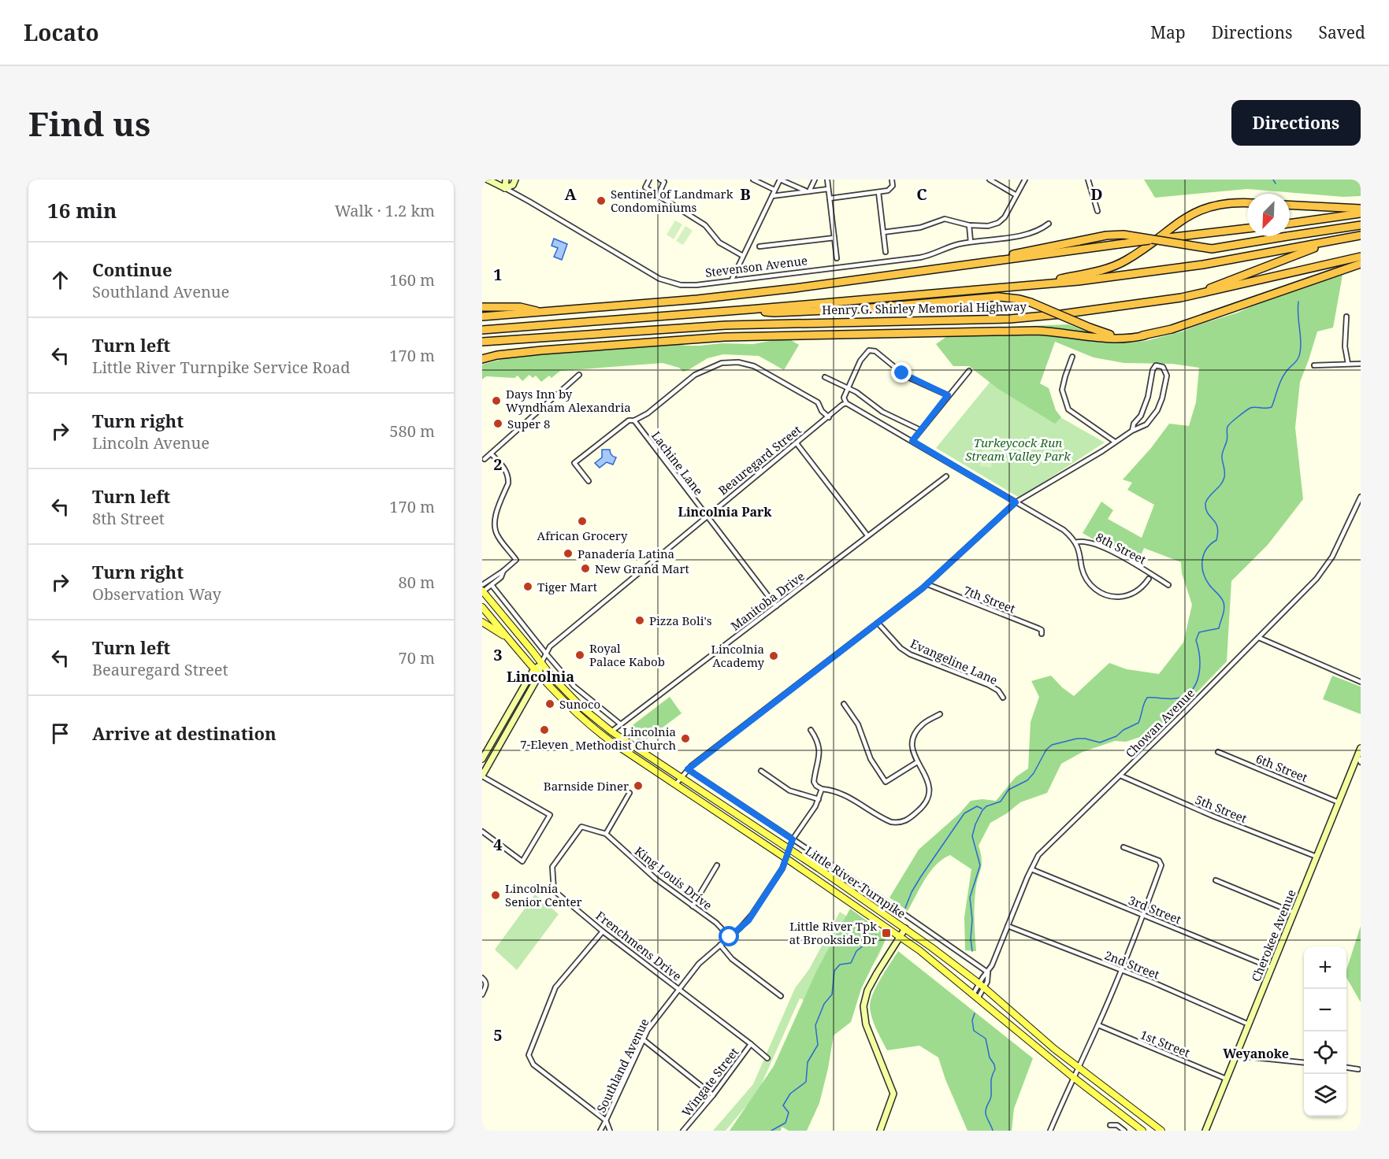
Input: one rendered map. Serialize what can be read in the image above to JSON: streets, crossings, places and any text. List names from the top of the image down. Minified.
{"streets":{"highway":["Henry G. Shirley Memorial Highway"],"main road":["Little River Turnpike"],"street":["Stevenson Avenue","Beauregard Street","Lachine Lane","8th Street","7th Street","Manitoba Drive","Evangeline Lane","Chowan Avenue","6th Street","5th Street","King Louis Drive","3rd Street","Cherokee Avenue","Frenchmens Drive","2nd Street","1st Street","Southland Avenue","Wingate Street"]},"crossings":[["Beauregard Street","Lachine Lane"],["Beauregard Street","Little River Turnpike"],["Lachine Lane","Manitoba Drive"],["Manitoba Drive","Little River Turnpike"],["Chowan Avenue","5th Street"],["Chowan Avenue","Little River Turnpike"],["Chowan Avenue","3rd Street"],["Chowan Avenue","2nd Street"],["6th Street","Cherokee Avenue"],["5th Street","Cherokee Avenue"],["King Louis Drive","Frenchmens Drive"],["King Louis Drive","Southland Avenue"],["Little River Turnpike","Southland Avenue"],["3rd Street","Cherokee Avenue"],["Cherokee Avenue","2nd Street"],["Cherokee Avenue","1st Street"],["Frenchmens Drive","Southland Avenue"],["Frenchmens Drive","Wingate Street"]],"districts":["Lincolnia Park","Lincolnia","Weyanoke"],"parks":["Turkeycock Run Stream Valley Park"],"places":{"other":["Sentinel of Landmark Condominiums","Days Inn by Wyndham Alexandria","Super 8","African Grocery","Panadería Latina","New Grand Mart","Tiger Mart","Pizza Boli's","Royal Palace Kabob","Lincolnia Academy","Sunoco","7-Eleven","Lincolnia Methodist Church","Barnside Diner","Lincolnia Senior Center"],"transit":["Little River Tpk at Brookside Dr"]},"north":"bottom left","page":{"header":"Locato","nav":["Map","Directions","Saved"],"buttons":"Directions","title":"Find us","heading":["16 min","Walk · 1.2 km"],"list":[["Continue","Southland Avenue","160 m"],["Turn left","Little River Turnpike Service Road","170 m"],["Turn right","Lincoln Avenue","580 m"],["Turn left","8th Street","170 m"],["Turn right","Observation Way","80 m"],["Turn left","Beauregard Street","70 m"],"Arrive at destination"],"map_buttons":["+","−"]},"grid":{"columns":["A","B","C","D"],"rows":["1","2","3","4","5"]}}
